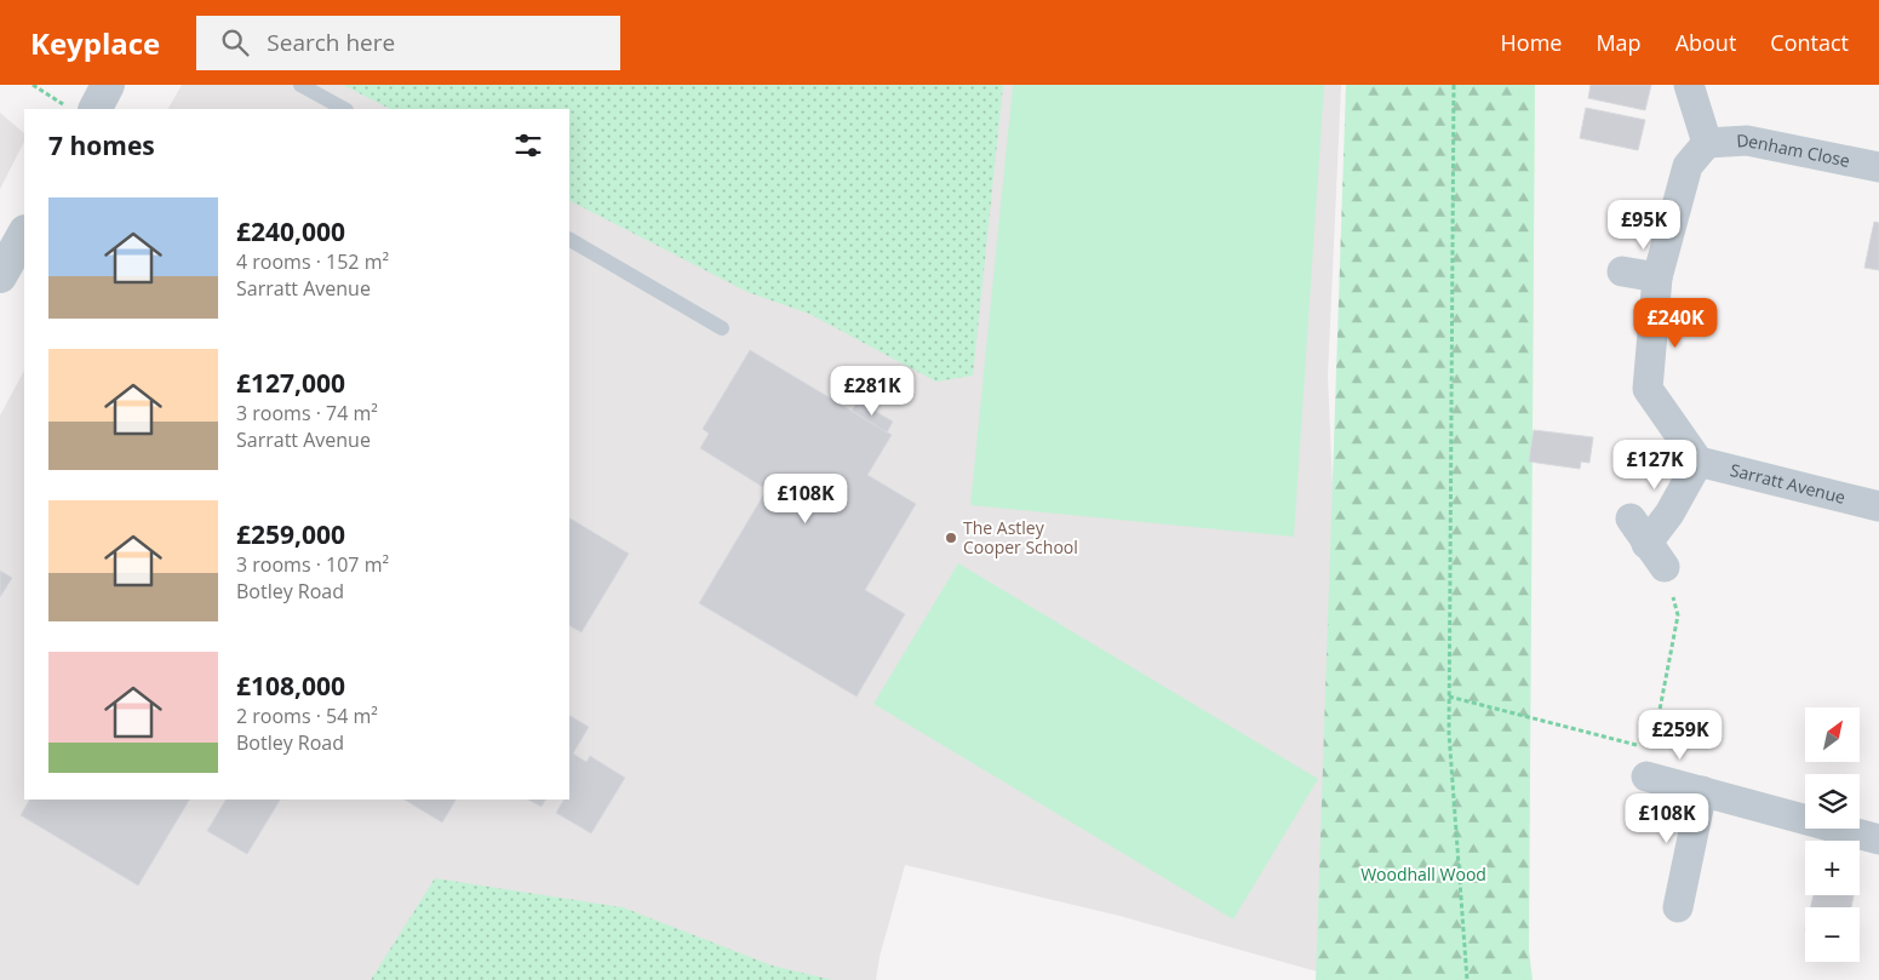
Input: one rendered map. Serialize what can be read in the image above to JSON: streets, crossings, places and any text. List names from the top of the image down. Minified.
{"streets":{"street":["Denham Close","Sarratt Avenue"]},"parks":["Woodhall Wood"],"places":["The Astley Cooper School"],"north":"top right","page":{"header":"Keyplace","search":"Search here","nav":["Home","Map","About","Contact"],"heading":"7 homes","list":[{"name":"£240,000","note":"4 rooms · 152 m² · Sarratt Avenue"},{"name":"£127,000","note":"3 rooms · 74 m² · Sarratt Avenue"},{"name":"£259,000","note":"3 rooms · 107 m² · Botley Road"},{"name":"£108,000","note":"2 rooms · 54 m² · Botley Road"}],"price":["£95K","£240K","£281K","£127K","£108K","£259K","£108K"],"map_buttons":["+","−"]}}
